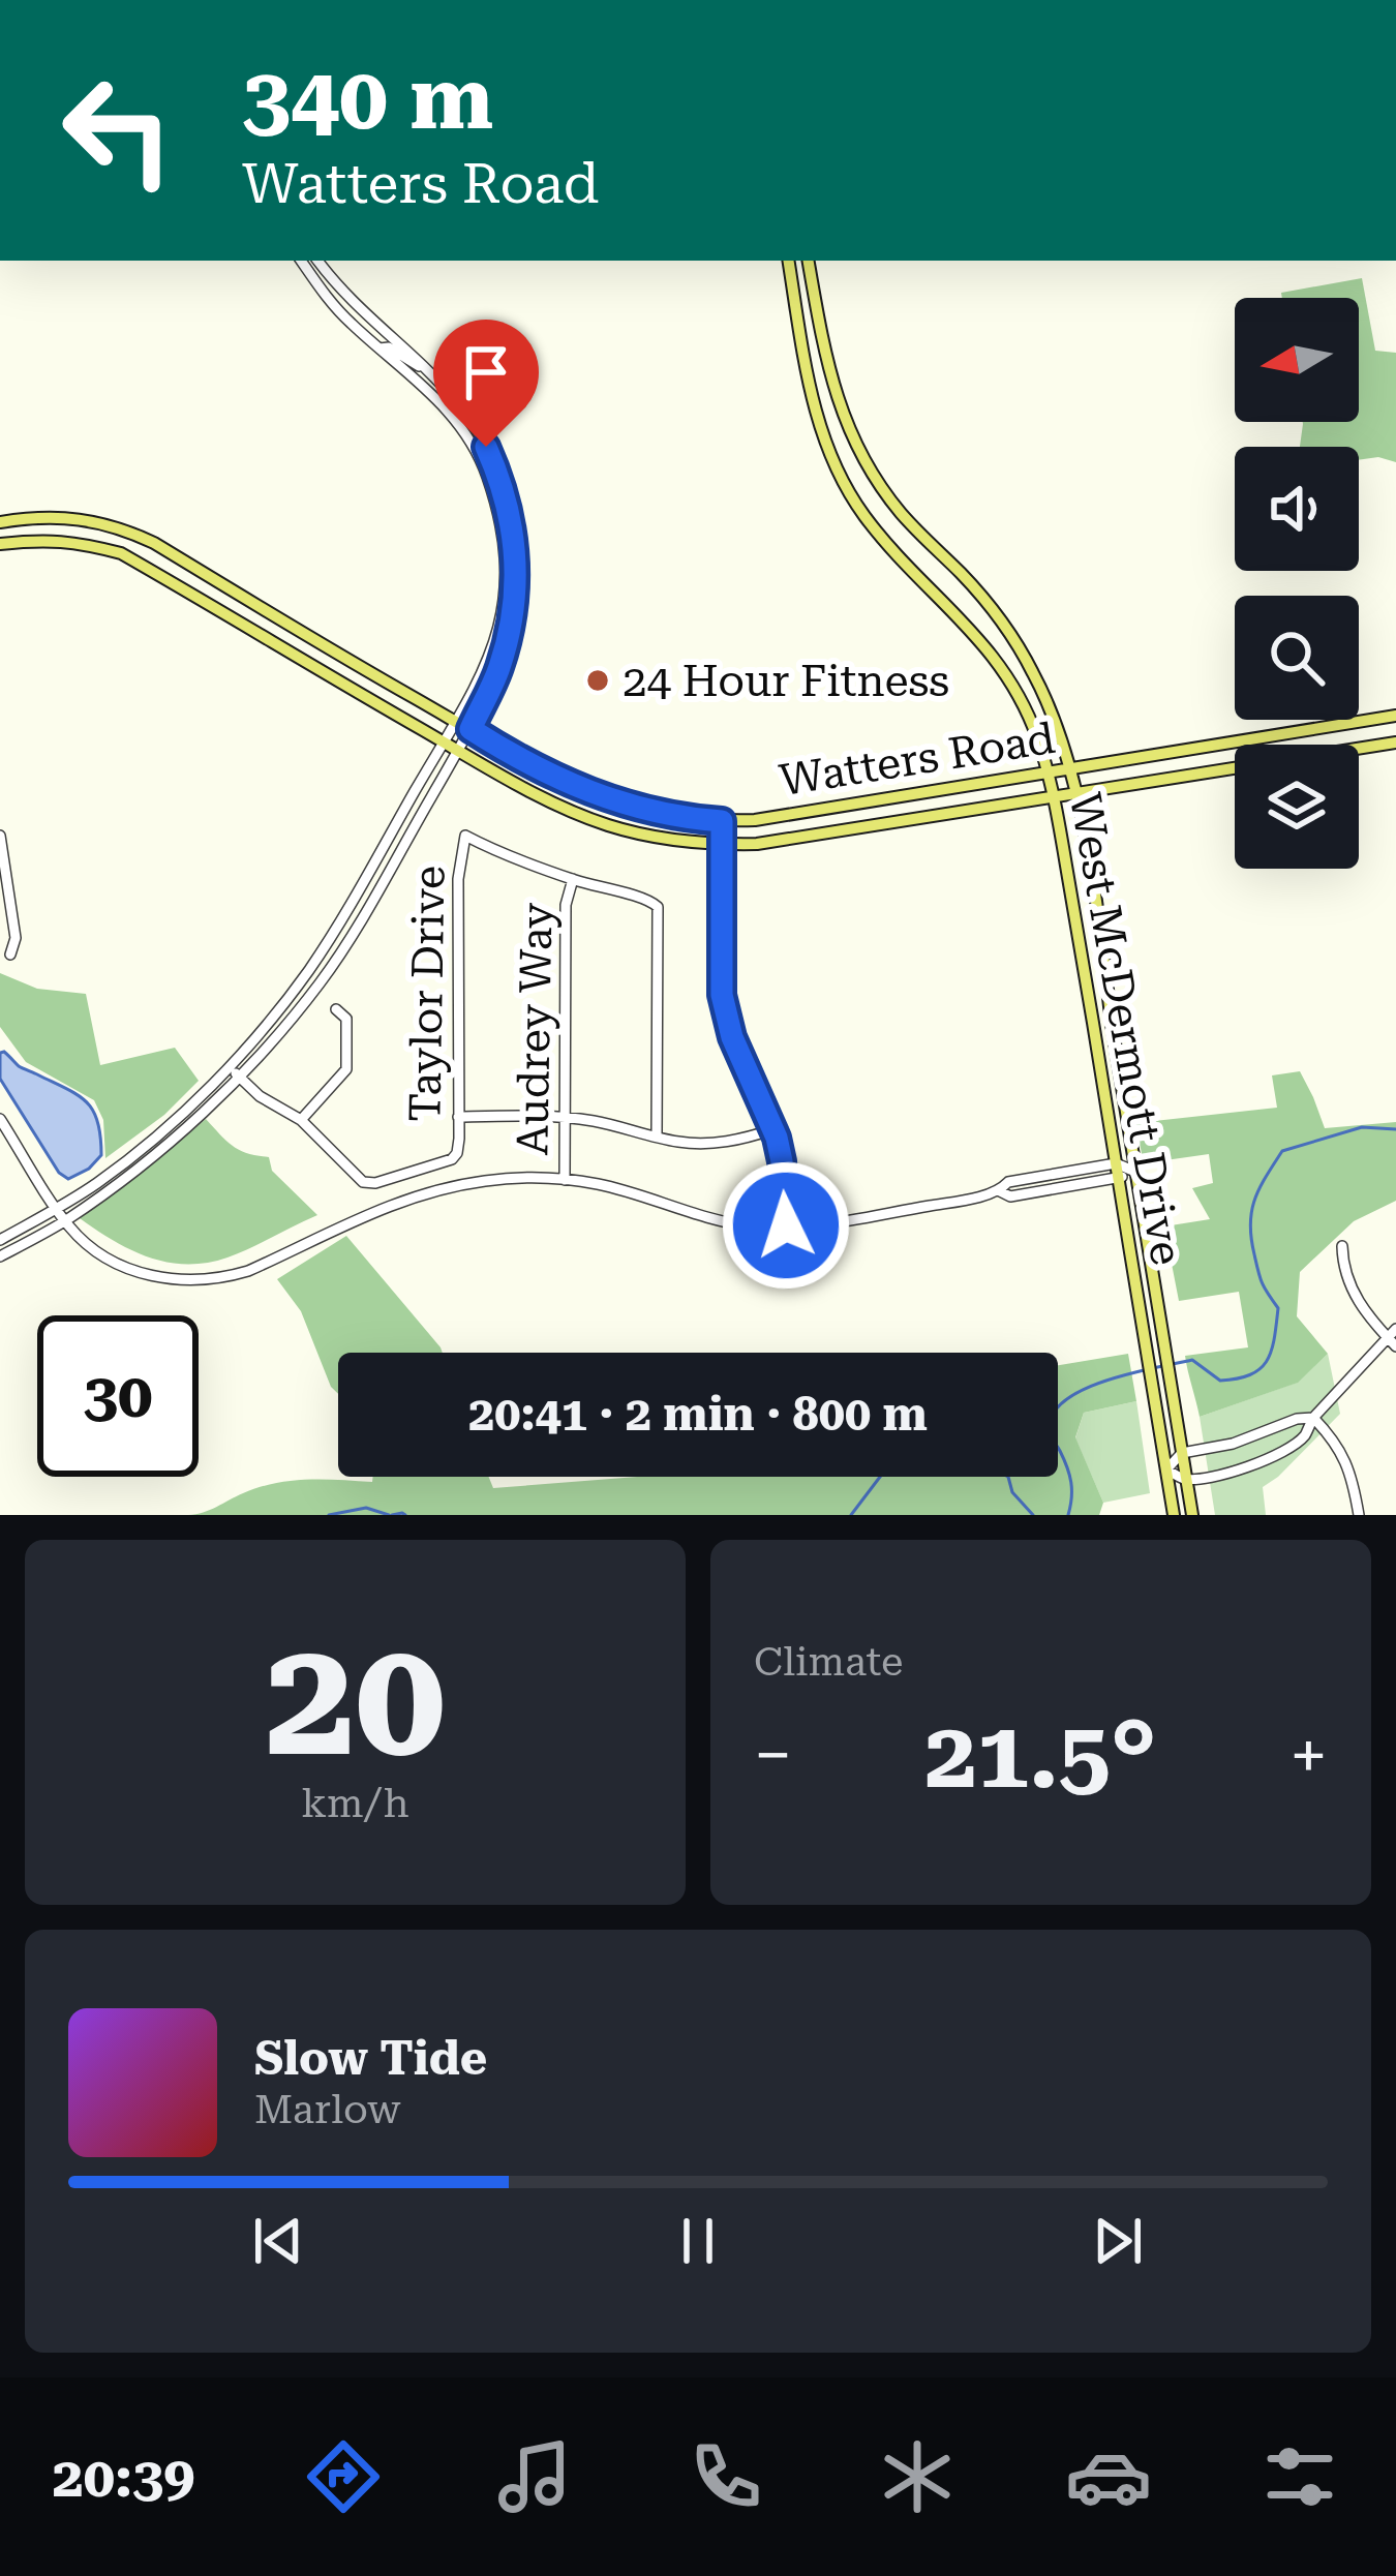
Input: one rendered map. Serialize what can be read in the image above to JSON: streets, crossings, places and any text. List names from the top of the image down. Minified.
{"streets":{"main road":["Watters Road","West McDermott Drive"],"street":["Taylor Drive","Audrey Way"]},"crossings":[["Watters Road","West McDermott Drive"],["Taylor Drive","Audrey Way"]],"places":["24 Hour Fitness"],"north":"left","page":{"turn":["340 m","Watters Road"],"limit":"30","trip":"20:41 · 2 min · 800 m","tile":[["20","km/h"],"Climate"],"heat":["−","21.5°","+"],"song":["Slow Tide","Marlow"],"tabs":"20:39"}}
